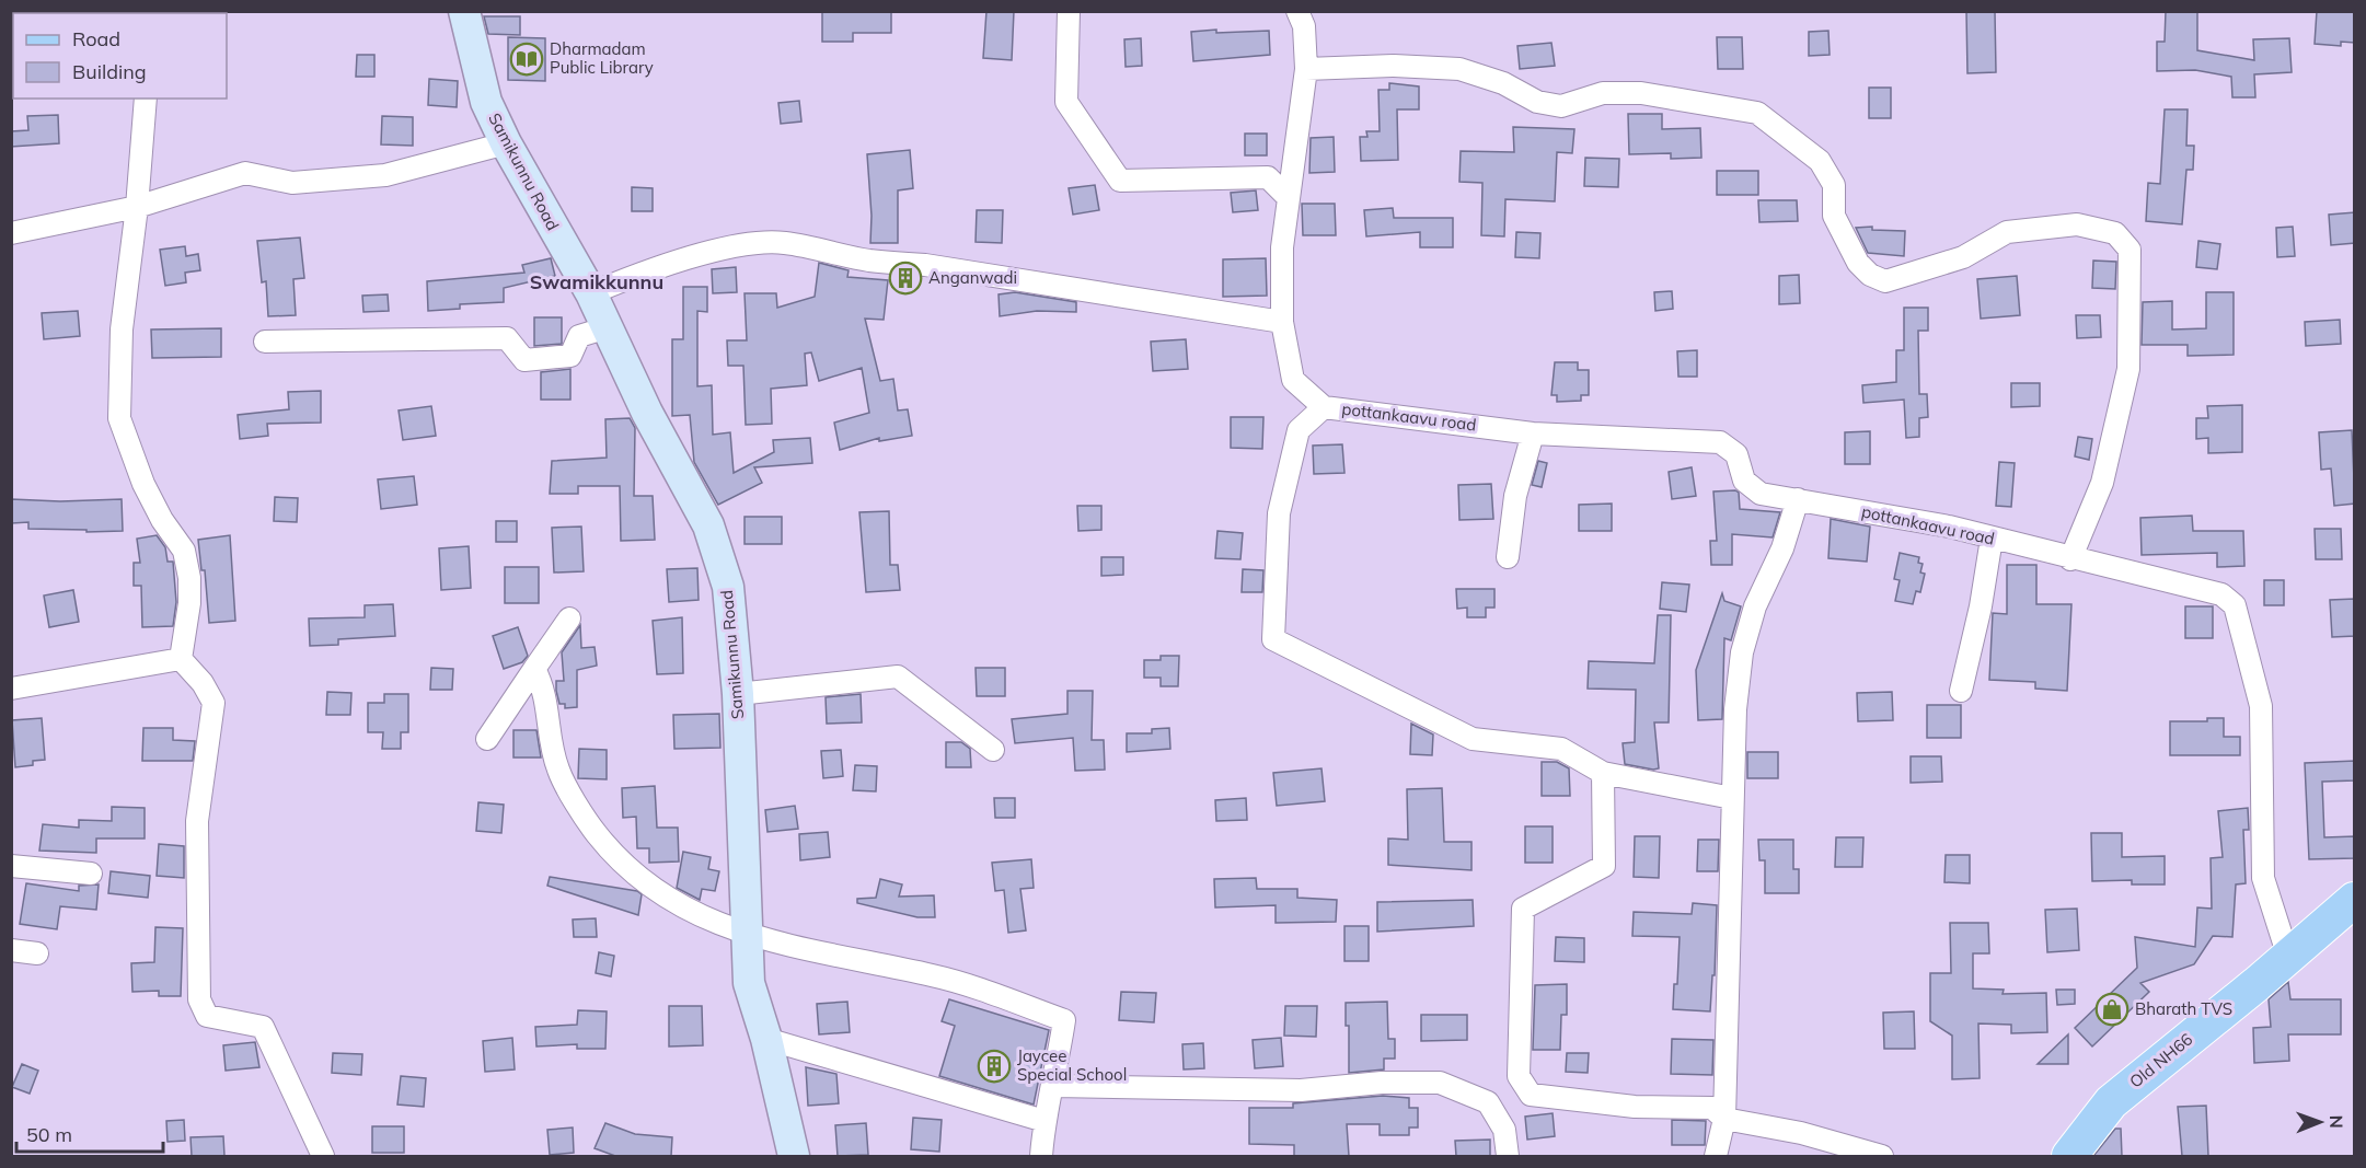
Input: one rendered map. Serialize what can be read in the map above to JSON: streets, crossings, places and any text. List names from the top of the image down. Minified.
{"streets":{"main road":["Samikunnu Road","Old NH66"],"street":["pottankaavu road"]},"crossings":[["pottankaavu road","Old NH66"]],"districts":["Swamikkunnu"],"places":{"library":["Dharmadam Public Library"],"building":["Anganwadi","Jaycee Special School"],"shop":["Bharath TVS"]},"legend":["Road","Building"],"scale_bar":"50 m","north":"right"}
